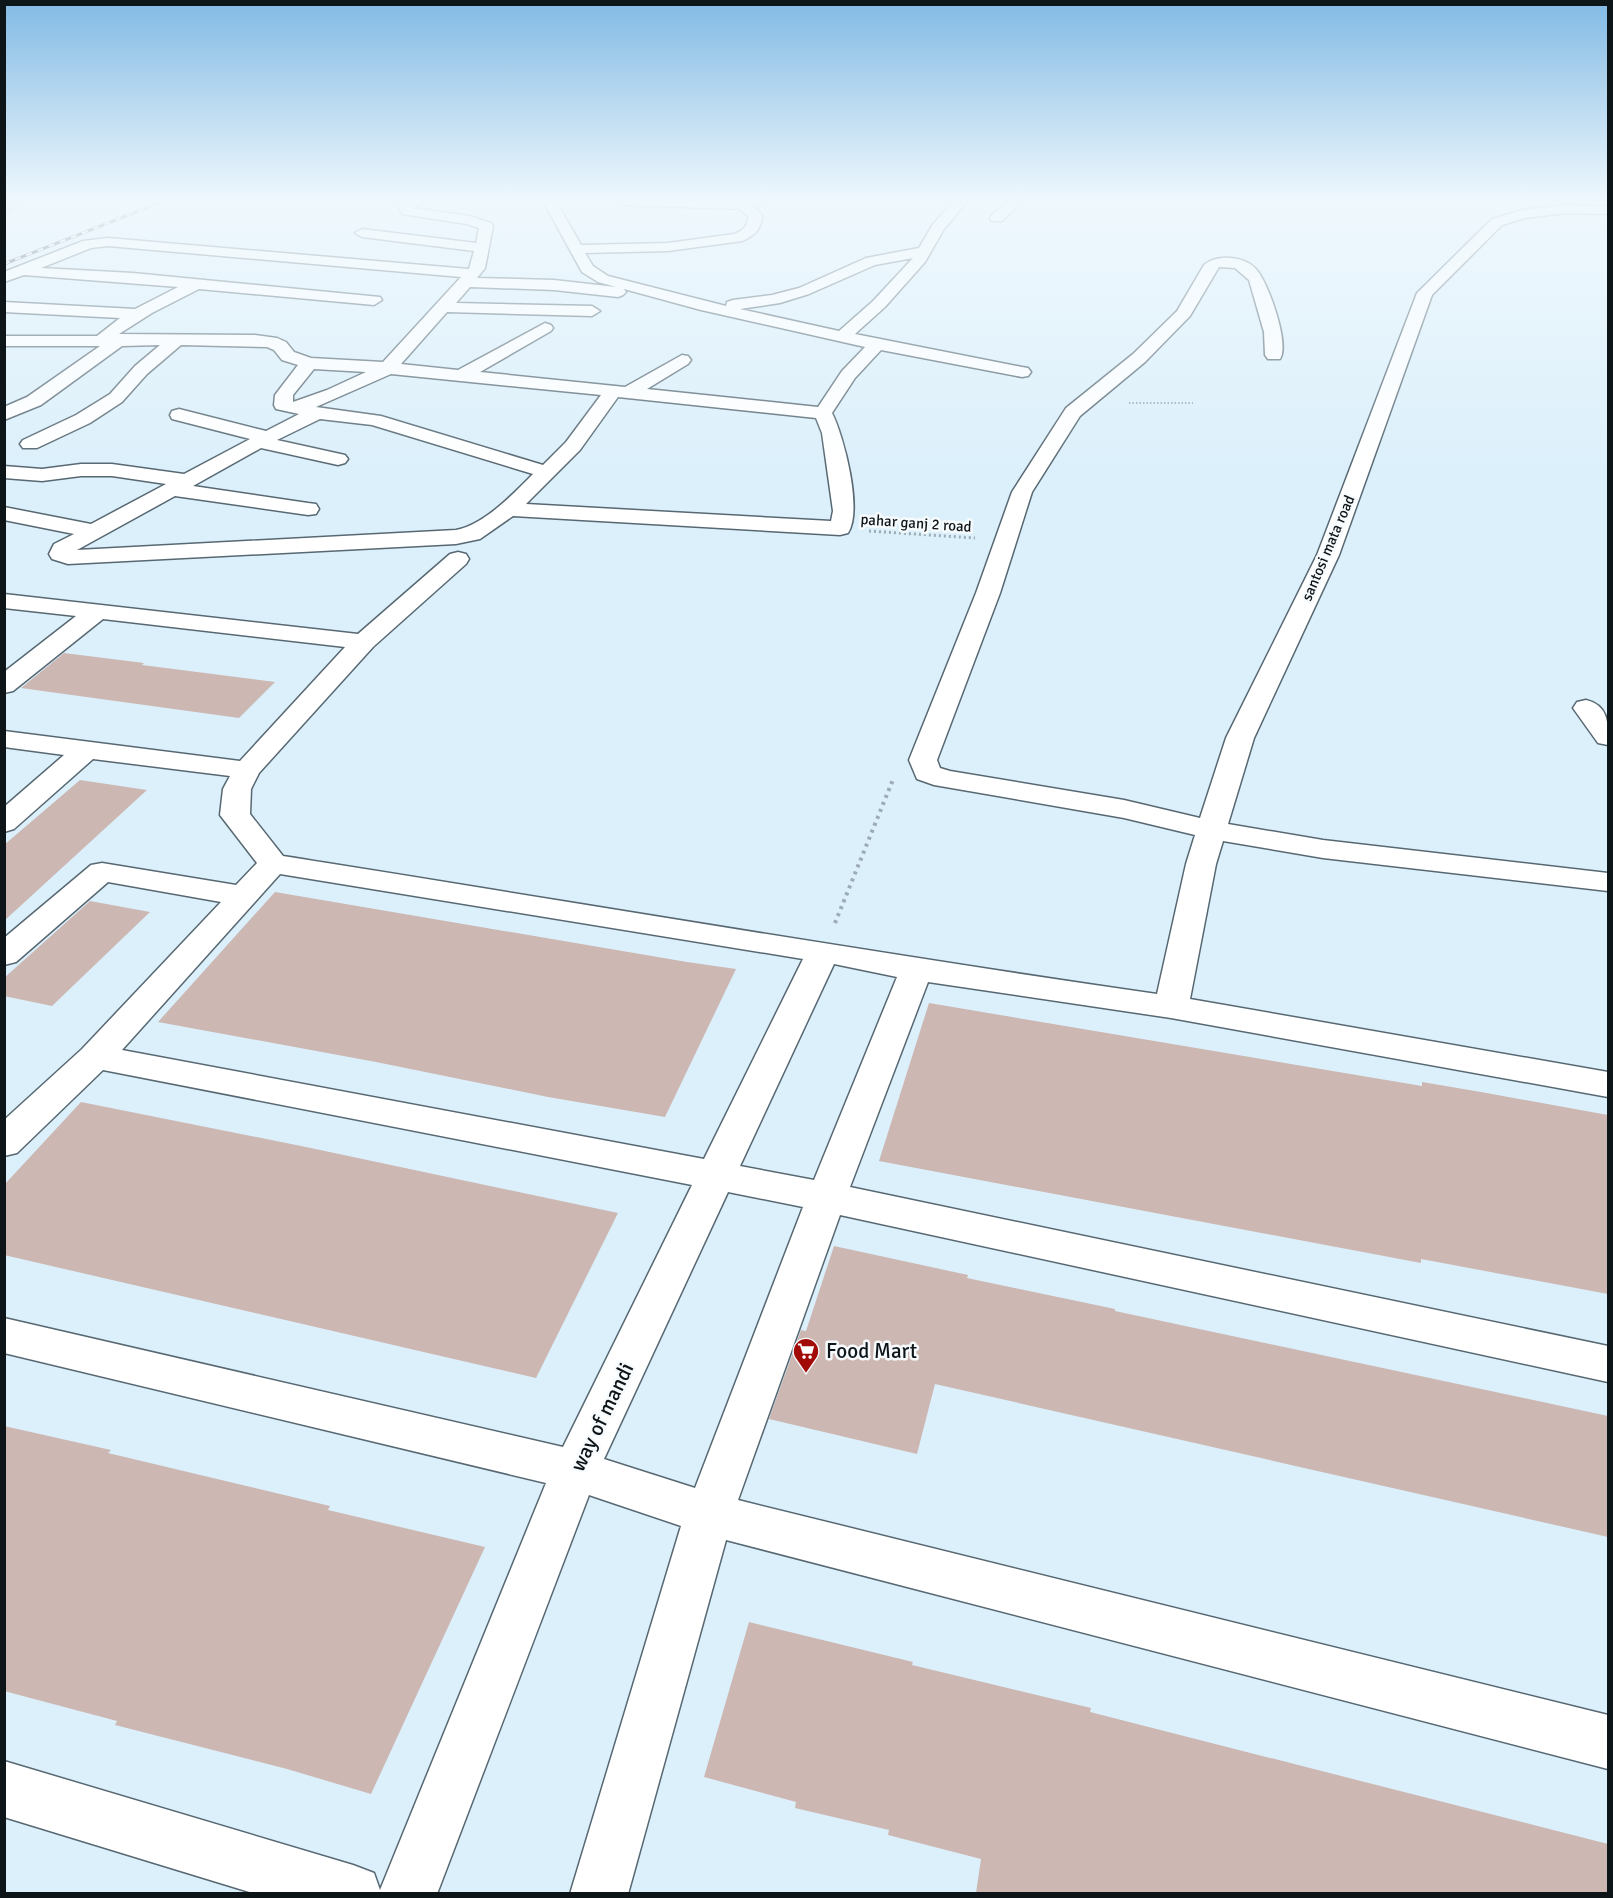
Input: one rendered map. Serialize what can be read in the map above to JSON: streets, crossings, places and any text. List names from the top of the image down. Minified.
{"streets":{"street":["santosi mata road","way of mandi"],"path":["pahar ganj 2 road"]},"places":{"supermarket":["Food Mart"]}}
